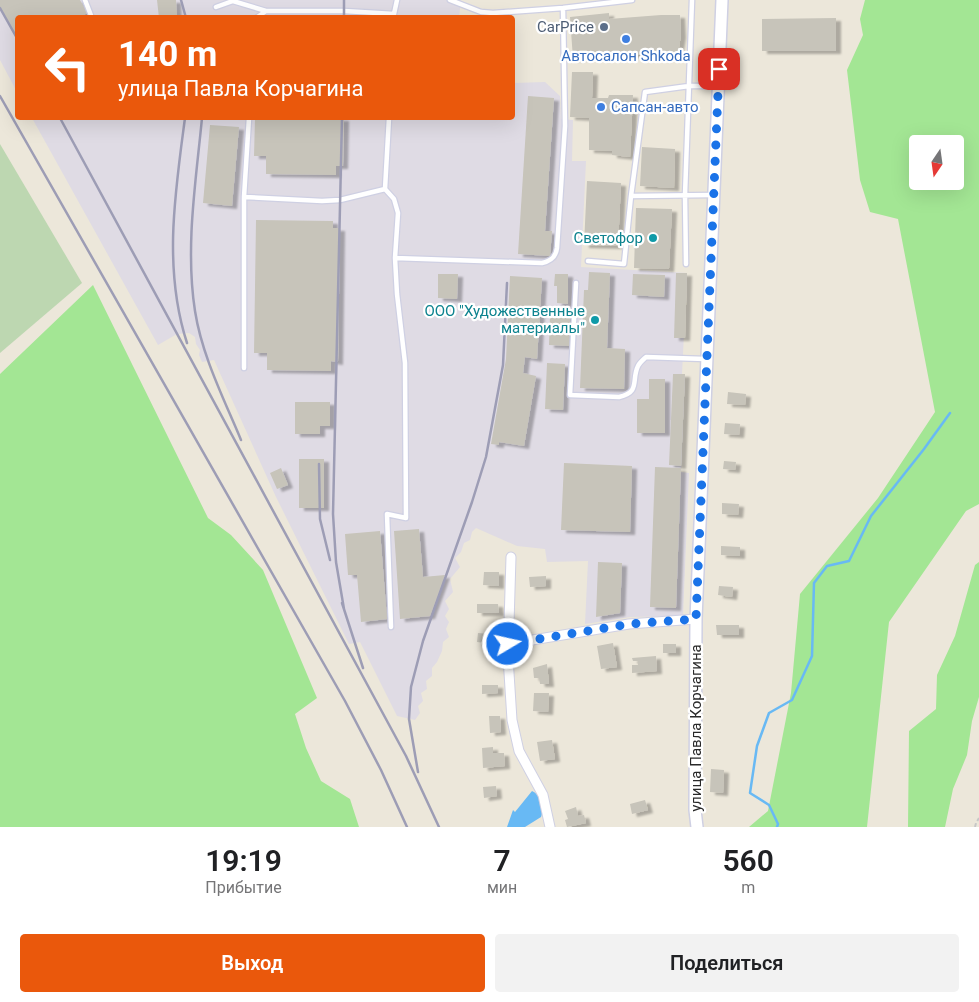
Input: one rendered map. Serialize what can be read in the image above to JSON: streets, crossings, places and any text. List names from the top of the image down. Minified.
{"streets":{"main road":["улица Павла Корчагина"]},"places":["CarPrice","Автосалон Shkoda","Сапсан-авто","Светофор","ООО \"Художественные материалы\""],"north":"bottom","page":{"turn":["140 m","улица Павла Корчагина"],"eta":["19:19","Прибытие","7","мин","560","m"],"buttons":["Выход","Поделиться"]}}
